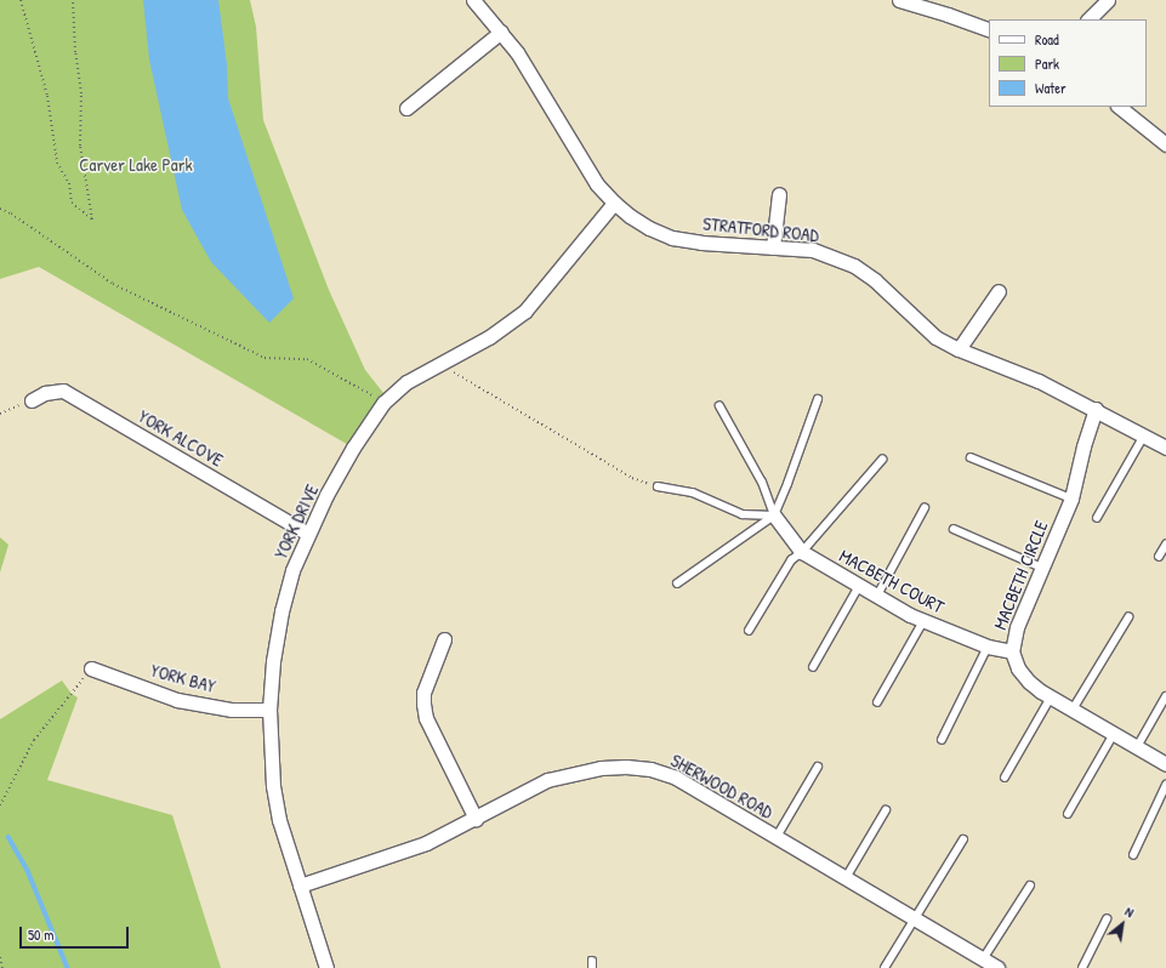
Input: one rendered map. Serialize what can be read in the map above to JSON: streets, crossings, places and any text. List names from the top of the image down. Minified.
{"streets":{"street":["STRATFORD ROAD","YORK ALCOVE","YORK DRIVE","MACBETH CIRCLE","MACBETH COURT","YORK BAY","SHERWOOD ROAD"]},"crossings":[["STRATFORD ROAD","YORK DRIVE"],["STRATFORD ROAD","MACBETH CIRCLE"],["YORK ALCOVE","YORK DRIVE"],["YORK DRIVE","YORK BAY"],["YORK DRIVE","SHERWOOD ROAD"],["MACBETH CIRCLE","MACBETH COURT"]],"parks":["Carver Lake Park"],"legend":["Road","Park","Water"],"scale_bar":"50 m","north":"top right"}
